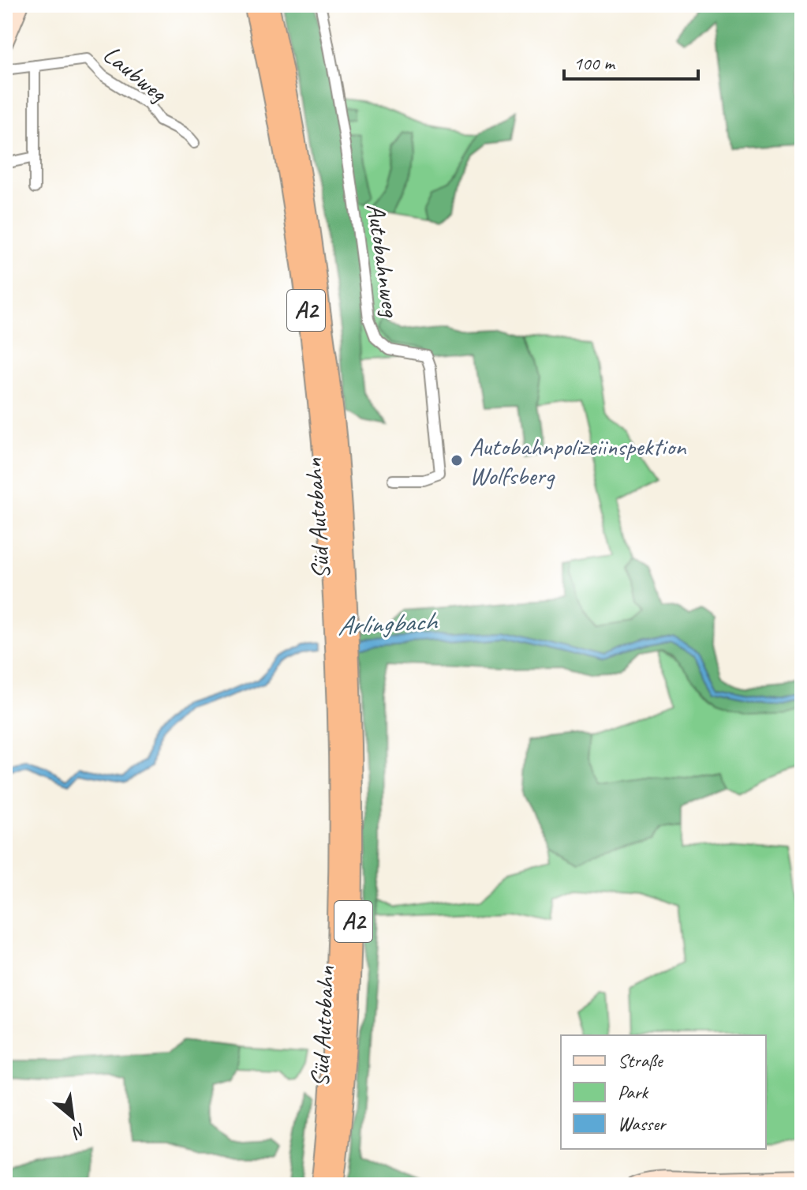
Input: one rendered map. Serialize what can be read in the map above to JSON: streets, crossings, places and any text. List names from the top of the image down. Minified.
{"streets":{"highway":["A2","Süd Autobahn"],"street":["Laubweg","Autobahnweg"]},"water":["Arlingbach"],"places":["Autobahnpolizeiinspektion Wolfsberg"],"legend":["Straße","Park","Wasser"],"scale_bar":"100 m","north":"bottom right"}
